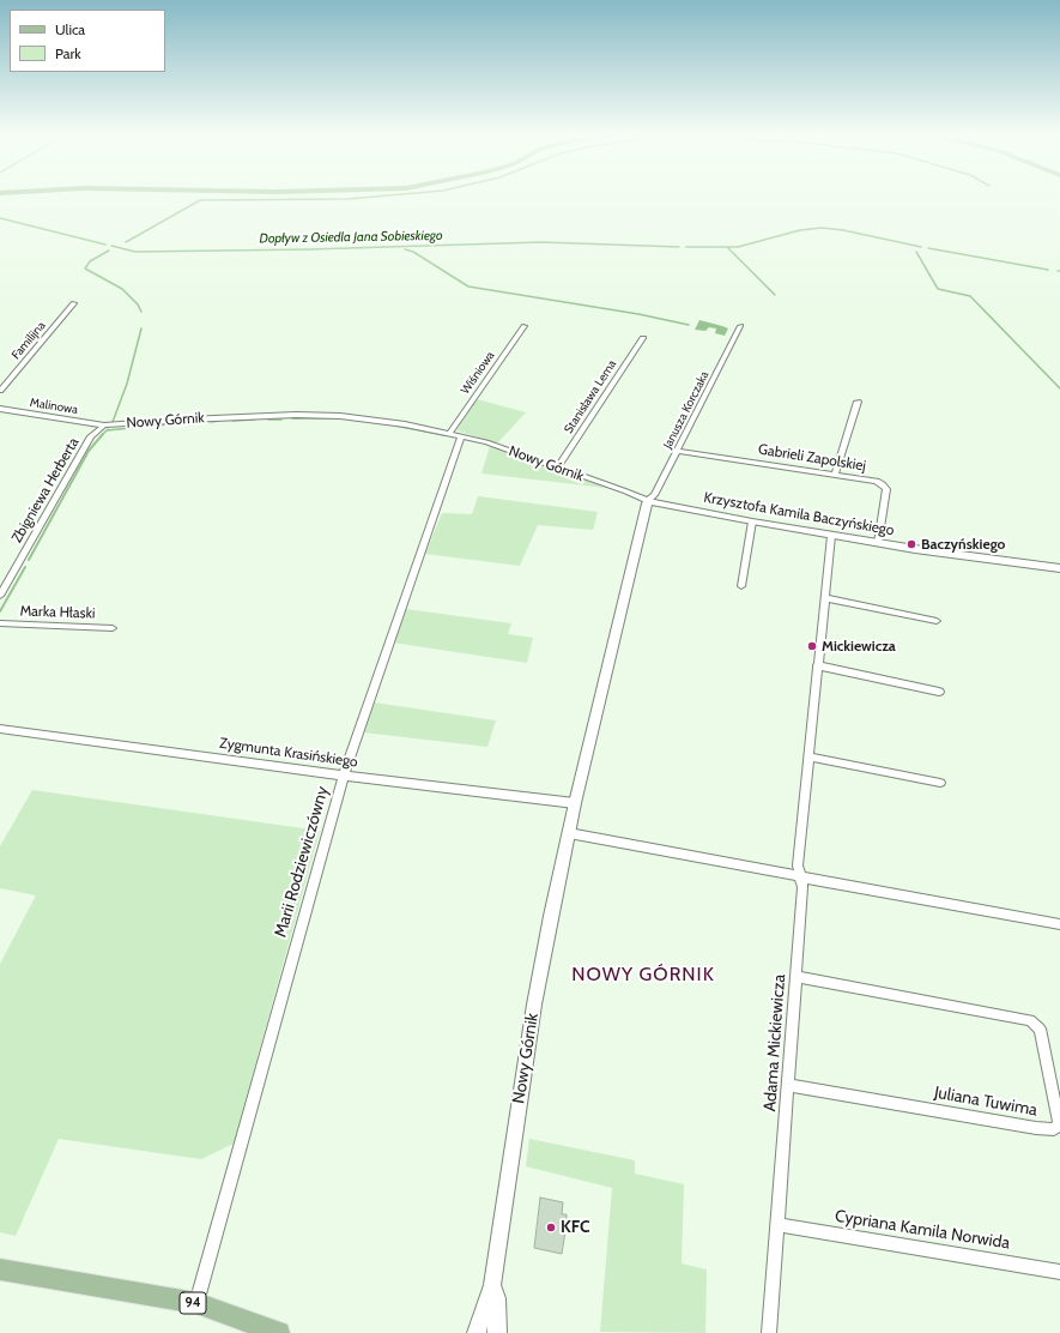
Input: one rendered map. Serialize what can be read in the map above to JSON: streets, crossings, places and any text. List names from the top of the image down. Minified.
{"streets":{"main road":["94"],"street":["Familijna","Wiśniowa","Stanisława Lema","Malinowa","Janusza Korczaka","Nowy Górnik","Gabrieli Zapolskiej","Zbigniewa Herberta","Krzysztofa Kamila Baczyńskiego","Marka Hłaski","Zygmunta Krasińskiego","Marii Rodziewiczówny","Adama Mickiewicza","Juliana Tuwima","Cypriana Kamila Norwida"]},"crossings":[["Wiśniowa","Nowy Górnik"],["Stanisława Lema","Nowy Górnik"],["Malinowa","Nowy Górnik"],["Malinowa","Zbigniewa Herberta"],["Janusza Korczaka","Nowy Górnik"],["Janusza Korczaka","Gabrieli Zapolskiej"],["Janusza Korczaka","Krzysztofa Kamila Baczyńskiego"],["Nowy Górnik","Zbigniewa Herberta"],["Nowy Górnik","Krzysztofa Kamila Baczyńskiego"],["Nowy Górnik","Zygmunta Krasińskiego"],["Nowy Górnik","Marii Rodziewiczówny"],["Gabrieli Zapolskiej","Krzysztofa Kamila Baczyńskiego"],["Krzysztofa Kamila Baczyńskiego","Adama Mickiewicza"],["Zygmunta Krasińskiego","Marii Rodziewiczówny"],["Marii Rodziewiczówny","94"],["Adama Mickiewicza","Juliana Tuwima"],["Adama Mickiewicza","Cypriana Kamila Norwida"]],"districts":["NOWY GÓRNIK"],"water":["Dopływ z Osiedla Jana Sobieskiego"],"places":["Baczyńskiego","Mickiewicza","KFC"],"legend":["Ulica","Park"]}
